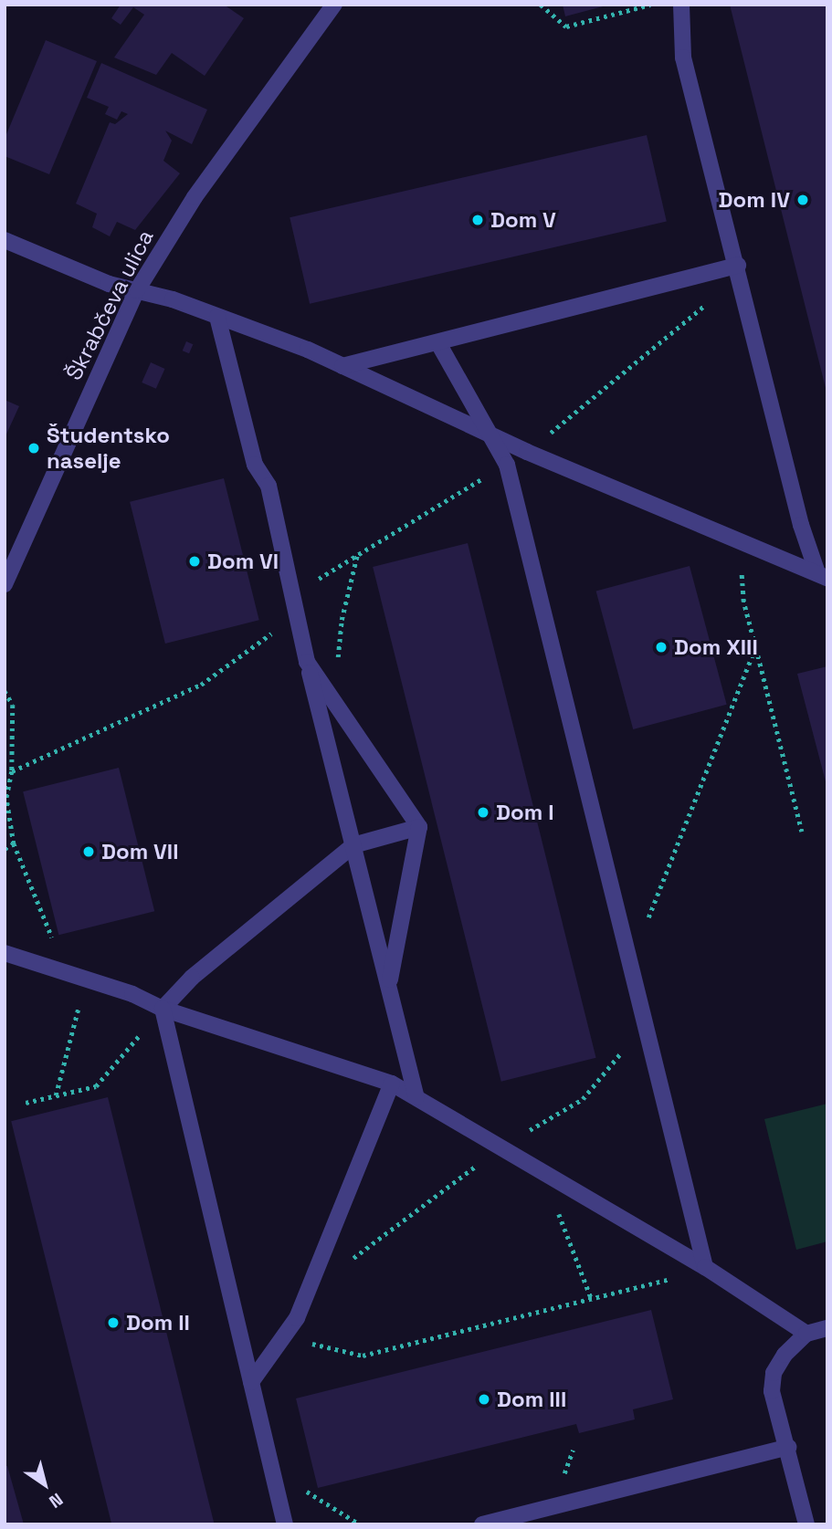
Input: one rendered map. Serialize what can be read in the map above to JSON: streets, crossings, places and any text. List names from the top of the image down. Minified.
{"streets":{"street":["Škrabčeva ulica"]},"places":["Dom IV","Dom V","Študentsko naselje","Dom VI","Dom XIII","Dom I","Dom VII","Dom II","Dom III"],"north":"bottom right"}
